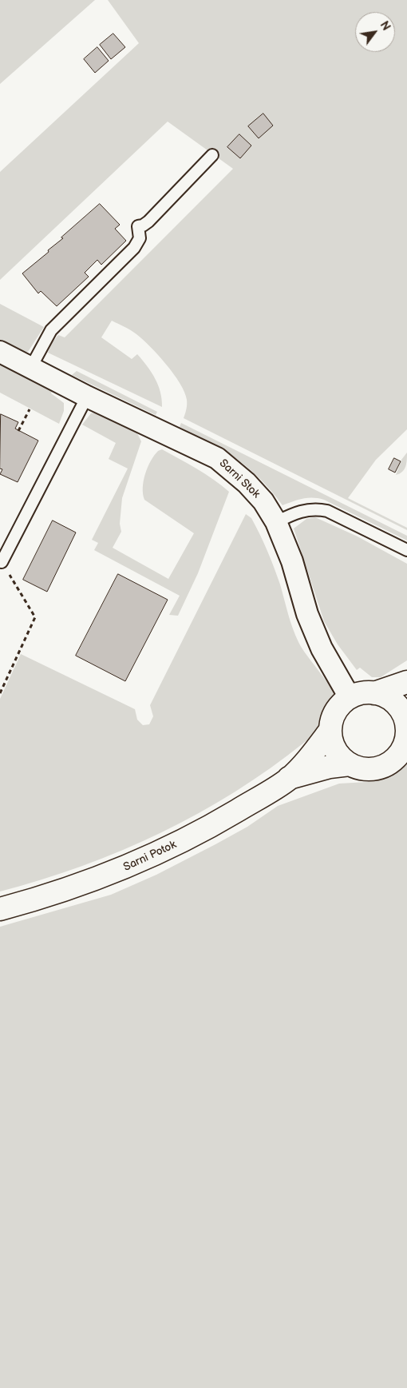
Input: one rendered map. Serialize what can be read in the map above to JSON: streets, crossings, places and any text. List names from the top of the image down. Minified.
{"streets":{"street":["Sarni Stok","Sarni Potok"]},"crossings":[["Sarni Stok","Sarni Potok"]],"north":"top right"}
